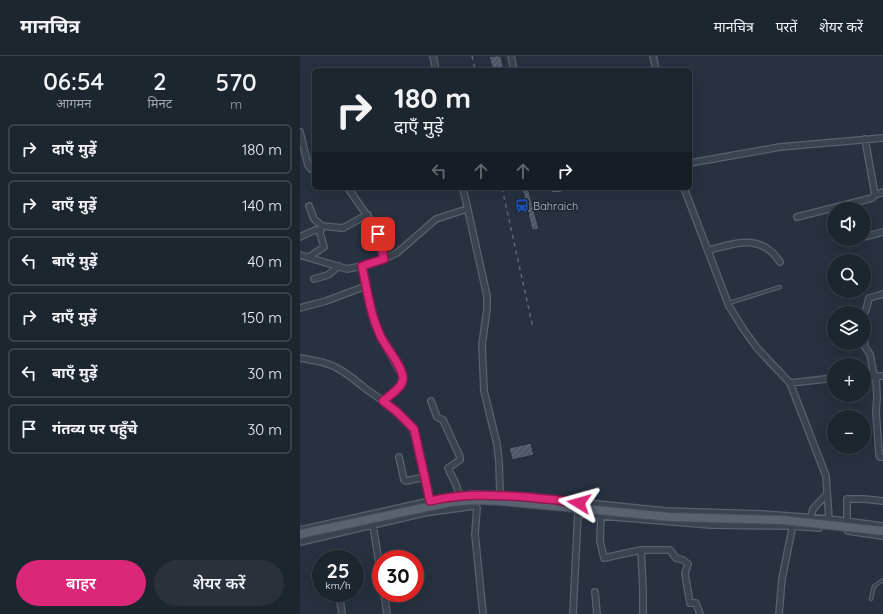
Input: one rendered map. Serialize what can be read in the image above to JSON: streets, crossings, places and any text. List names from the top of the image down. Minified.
{"places":{"station":["Bahraich"]},"page":{"header":"मानचित्र","nav":["मानचित्र","परतें","शेयर करें"],"eta":["06:54","आगमन","2","मिनट","570","m"],"turn":["180 m","दाएँ मुड़ें"],"list":[{"name":"दाएँ मुड़ें","value":"180 m"},{"name":"दाएँ मुड़ें","value":"140 m"},{"name":"बाएँ मुड़ें","value":"40 m"},{"name":"दाएँ मुड़ें","value":"150 m"},{"name":"बाएँ मुड़ें","value":"30 m"},{"name":"गंतव्य पर पहुँचे","value":"30 m"}],"map_buttons":["+","−"],"speed":"25 km/h","limit":"30","buttons":["बाहर","शेयर करें"]}}
